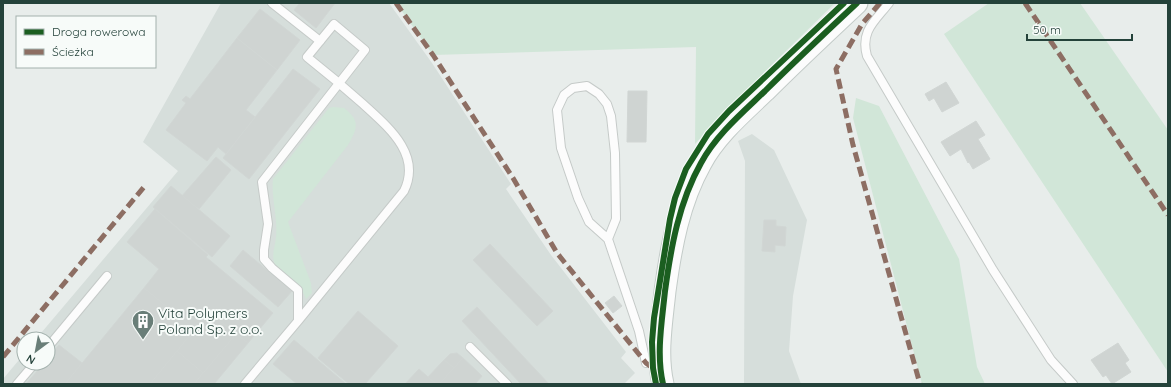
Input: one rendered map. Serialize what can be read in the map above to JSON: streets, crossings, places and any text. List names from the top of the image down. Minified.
{"places":{"building":["Vita Polymers Poland Sp. z o.o."]},"legend":["Droga rowerowa","Ścieżka"],"scale_bar":"50 m","north":"bottom left"}
